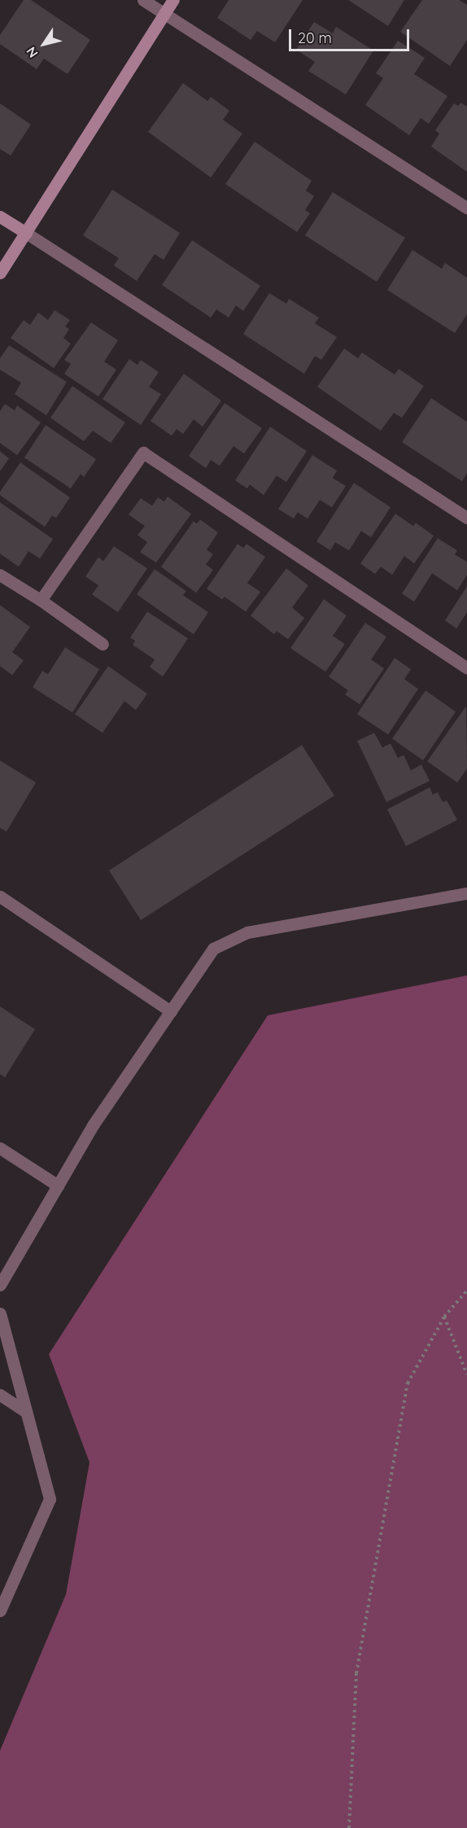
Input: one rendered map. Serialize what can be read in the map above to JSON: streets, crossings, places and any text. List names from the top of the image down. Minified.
{"scale_bar":"20 m","north":"bottom left"}
